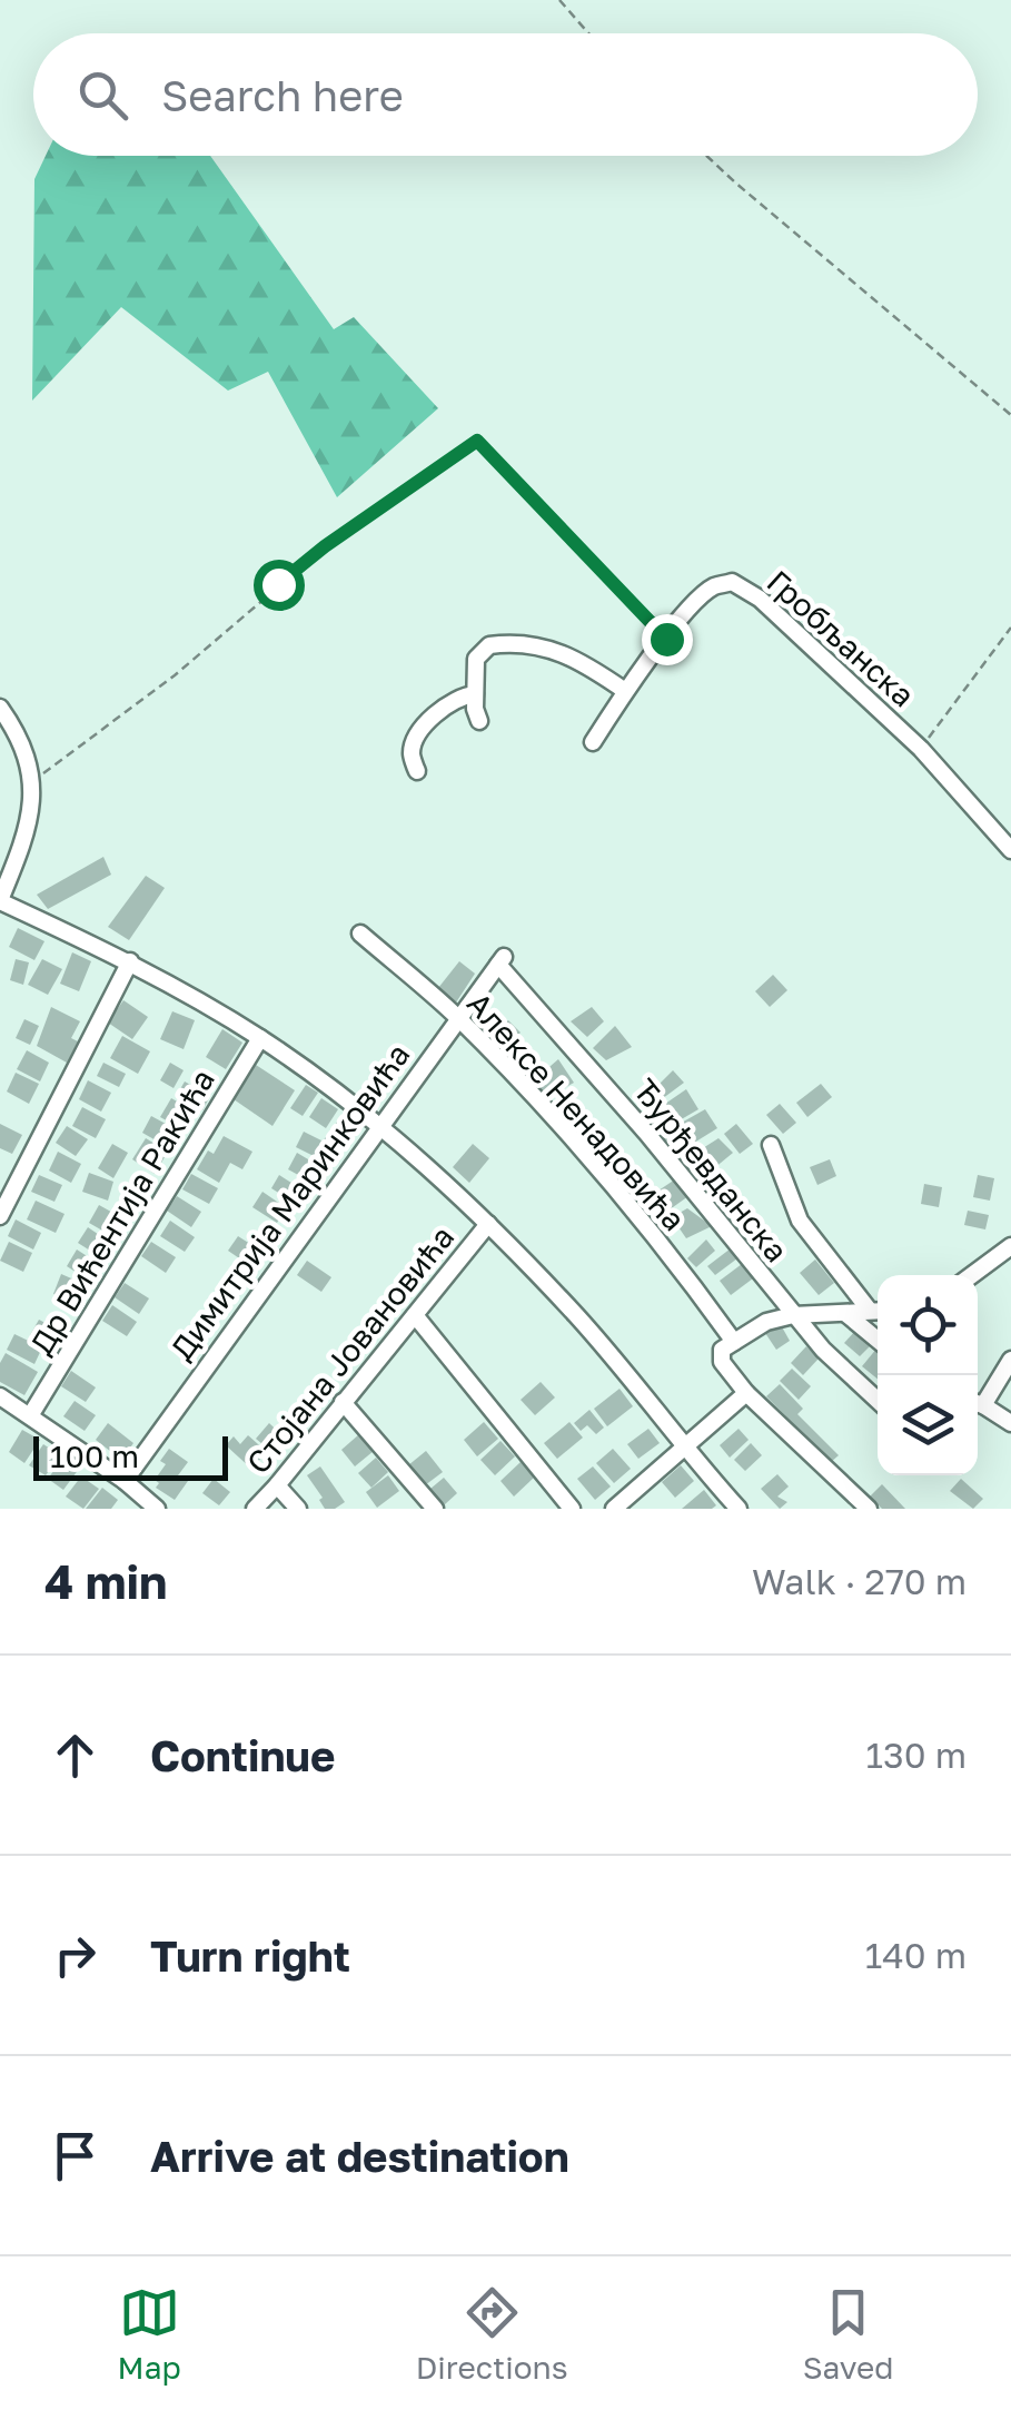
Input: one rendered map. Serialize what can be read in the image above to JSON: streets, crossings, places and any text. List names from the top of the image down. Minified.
{"streets":{"street":["Гробљанска","Алексе Ненадовића","Ђурђевданска","Димитрија Маринковића","Др Вићентија Ракића","Стојана Јовановића"]},"crossings":[["Алексе Ненадовића","Димитрија Маринковића"],["Ђурђевданска","Димитрија Маринковића"]],"scale_bar":"100 m","page":{"search":"Search here","scale":"100 m","heading":["4 min","Walk · 270 m"],"list":[["Continue","130 m"],["Turn right","140 m"],"Arrive at destination"],"nav":["Map","Directions","Saved"]}}
